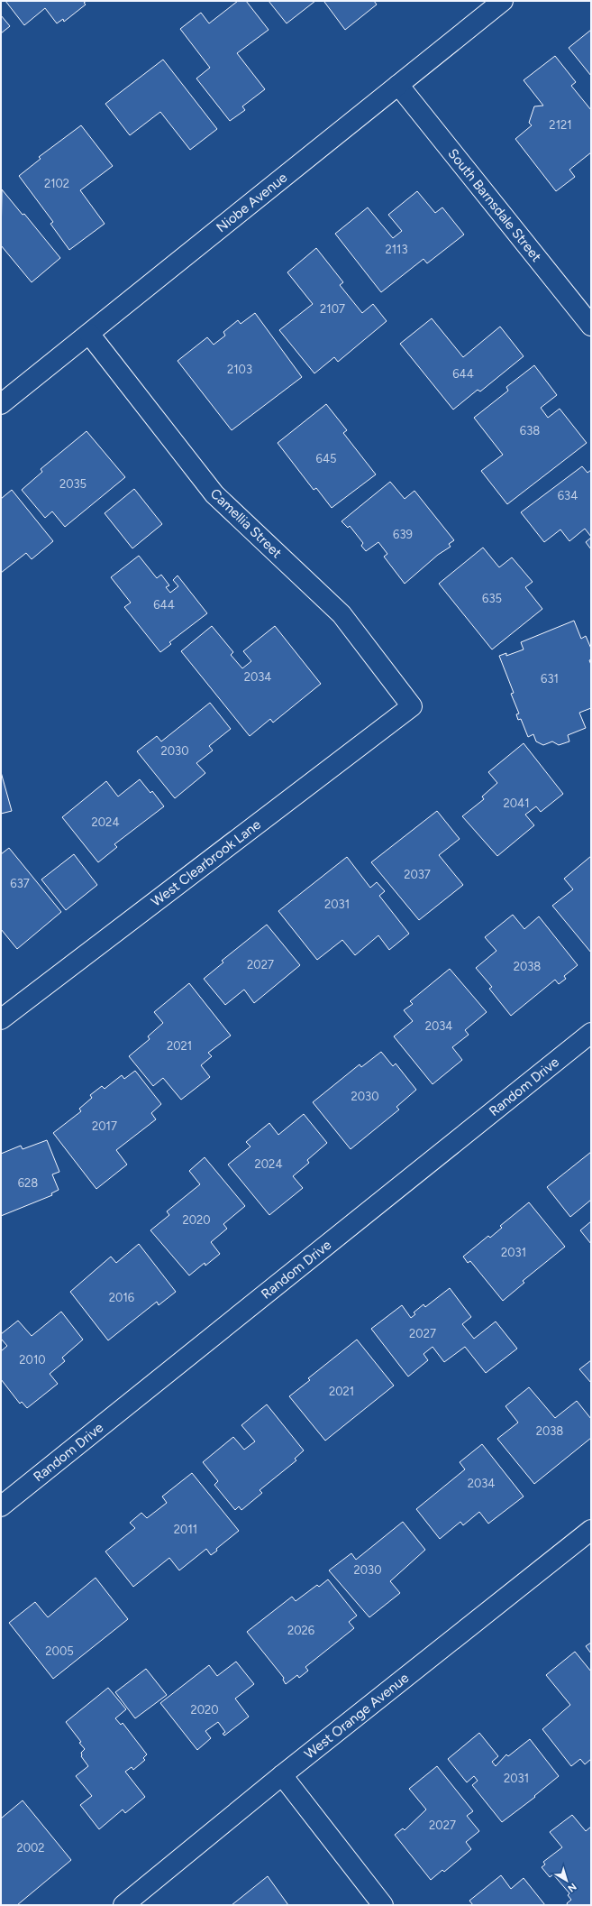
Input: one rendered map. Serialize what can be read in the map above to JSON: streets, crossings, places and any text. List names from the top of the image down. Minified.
{"streets":{"street":["Niobe Avenue","South Barnsdale Street","Camellia Street","West Clearbrook Lane","Random Drive","West Orange Avenue"]},"crossings":[["Niobe Avenue","South Barnsdale Street"],["Niobe Avenue","Camellia Street"],["Camellia Street","West Clearbrook Lane"]],"house_numbers":["2121","2102","2113","2107","2103","644","638","645","2035","634","639","635","644","2034","631","2030","2041","2024","2037","637","2031","2027","2038","2034","2021","2030","2017","2024","628","2020","2031","2016","2027","2010","2021","2038","2034","2011","2030","2026","2005","2020","2031","2027","2002"],"north":"bottom right"}
